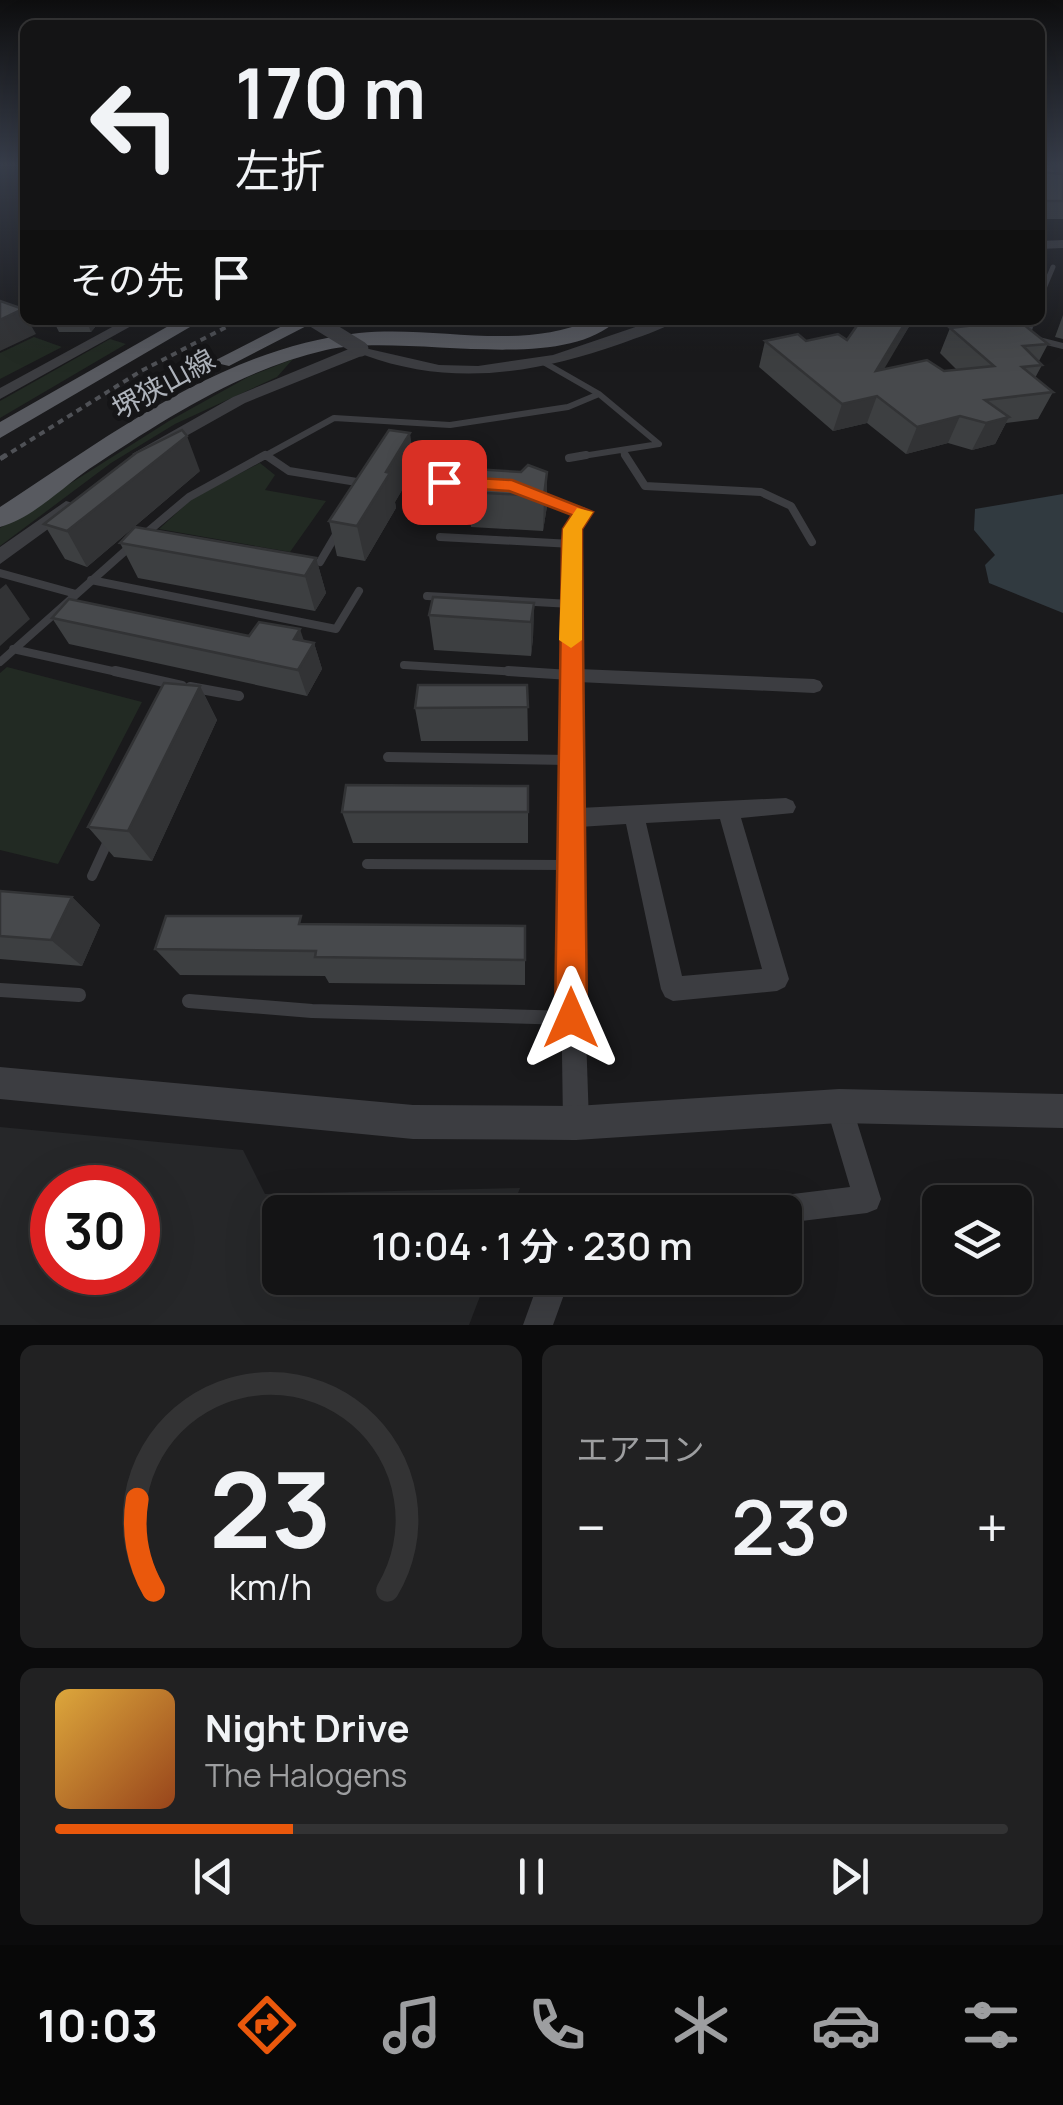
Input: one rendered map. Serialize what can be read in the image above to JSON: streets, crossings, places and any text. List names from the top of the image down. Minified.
{"streets":{"main road":["堺狭山線"]},"page":{"turn":["170 m","左折"],"then":"その先","limit":"30","trip":"10:04 · 1 分 · 230 m","tile":"エアコン","heat":["−","23°","+"],"song":["Night Drive","The Halogens"],"tabs":"10:03","gauge":["23","km/h"]}}
